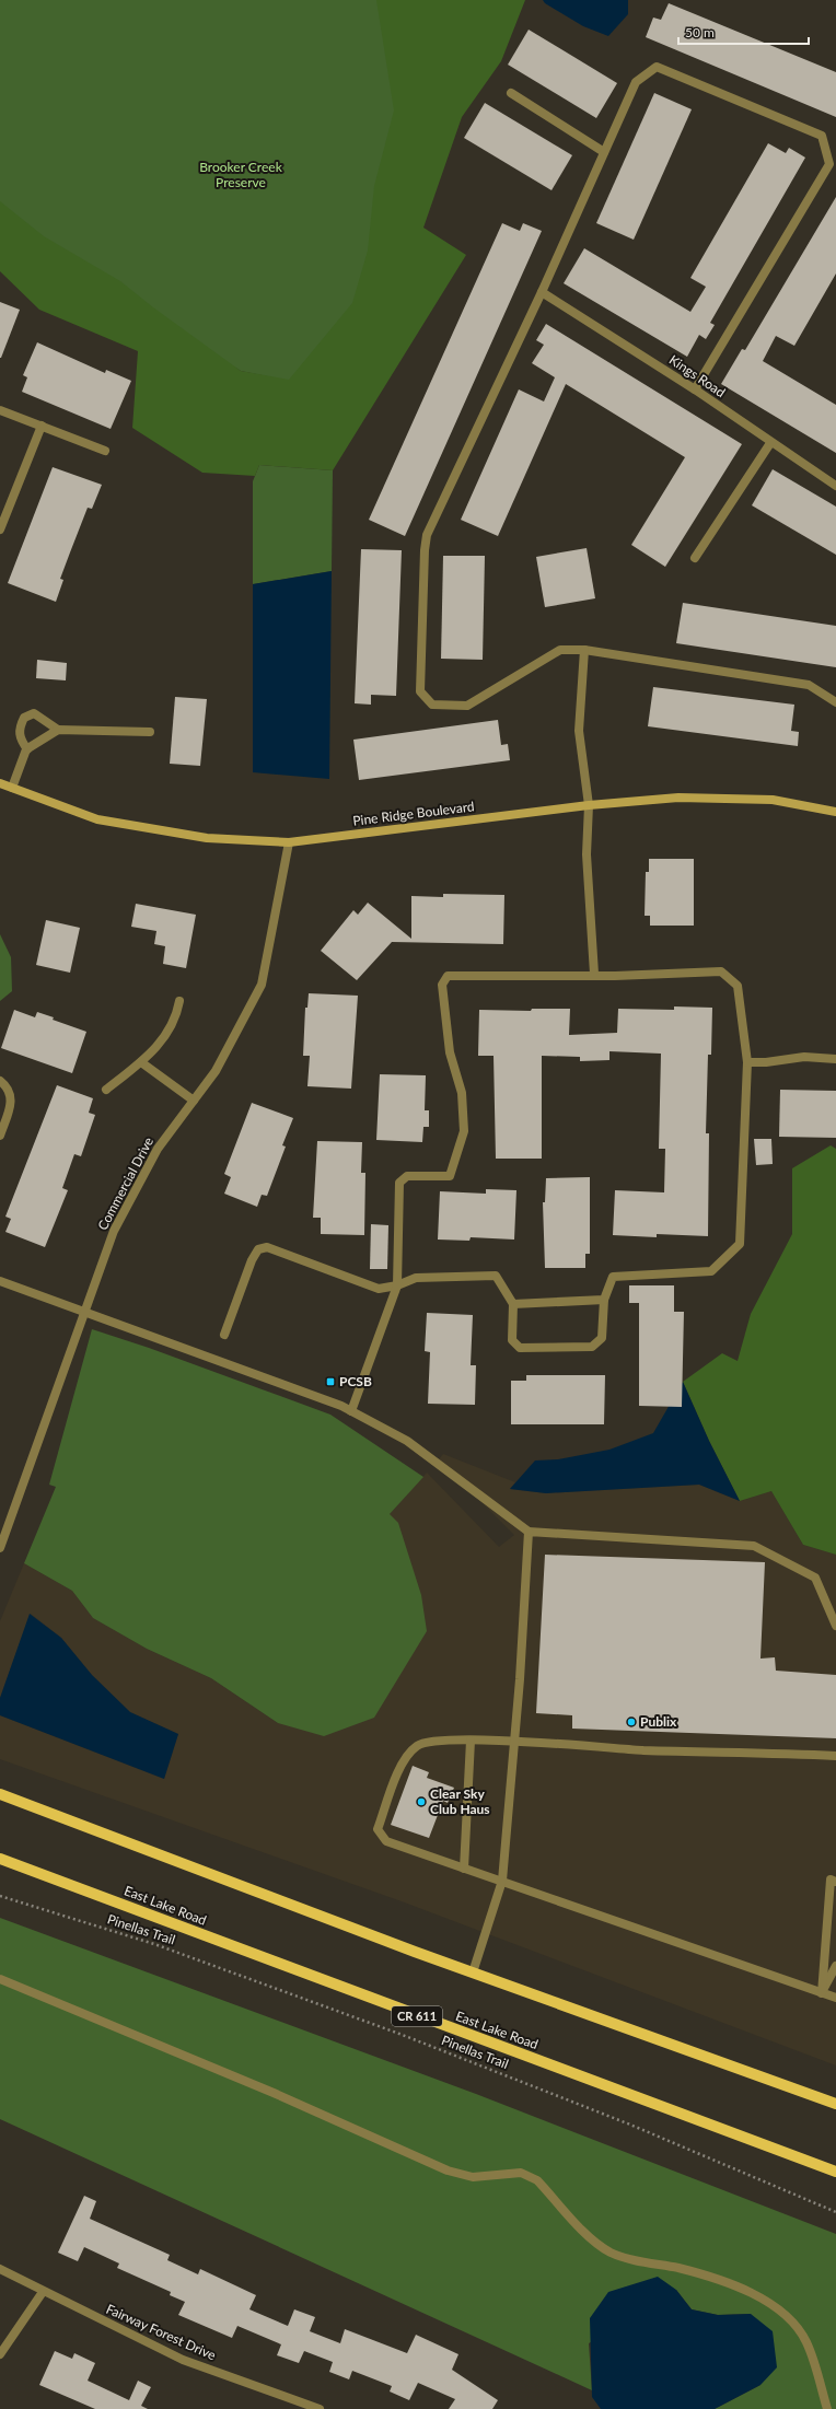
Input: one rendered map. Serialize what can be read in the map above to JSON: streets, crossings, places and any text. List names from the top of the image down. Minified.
{"streets":{"main road":["East Lake Road","CR 611"],"street":["Kings Road","Pine Ridge Boulevard","Commercial Drive","Fairway Forest Drive"],"path":["Pinellas Trail"]},"crossings":[["Pine Ridge Boulevard","Commercial Drive"]],"parks":["Brooker Creek Preserve"],"places":{"transit":["PCSB"],"other":["Publix","Clear Sky Club Haus"]},"scale_bar":"50 m"}
